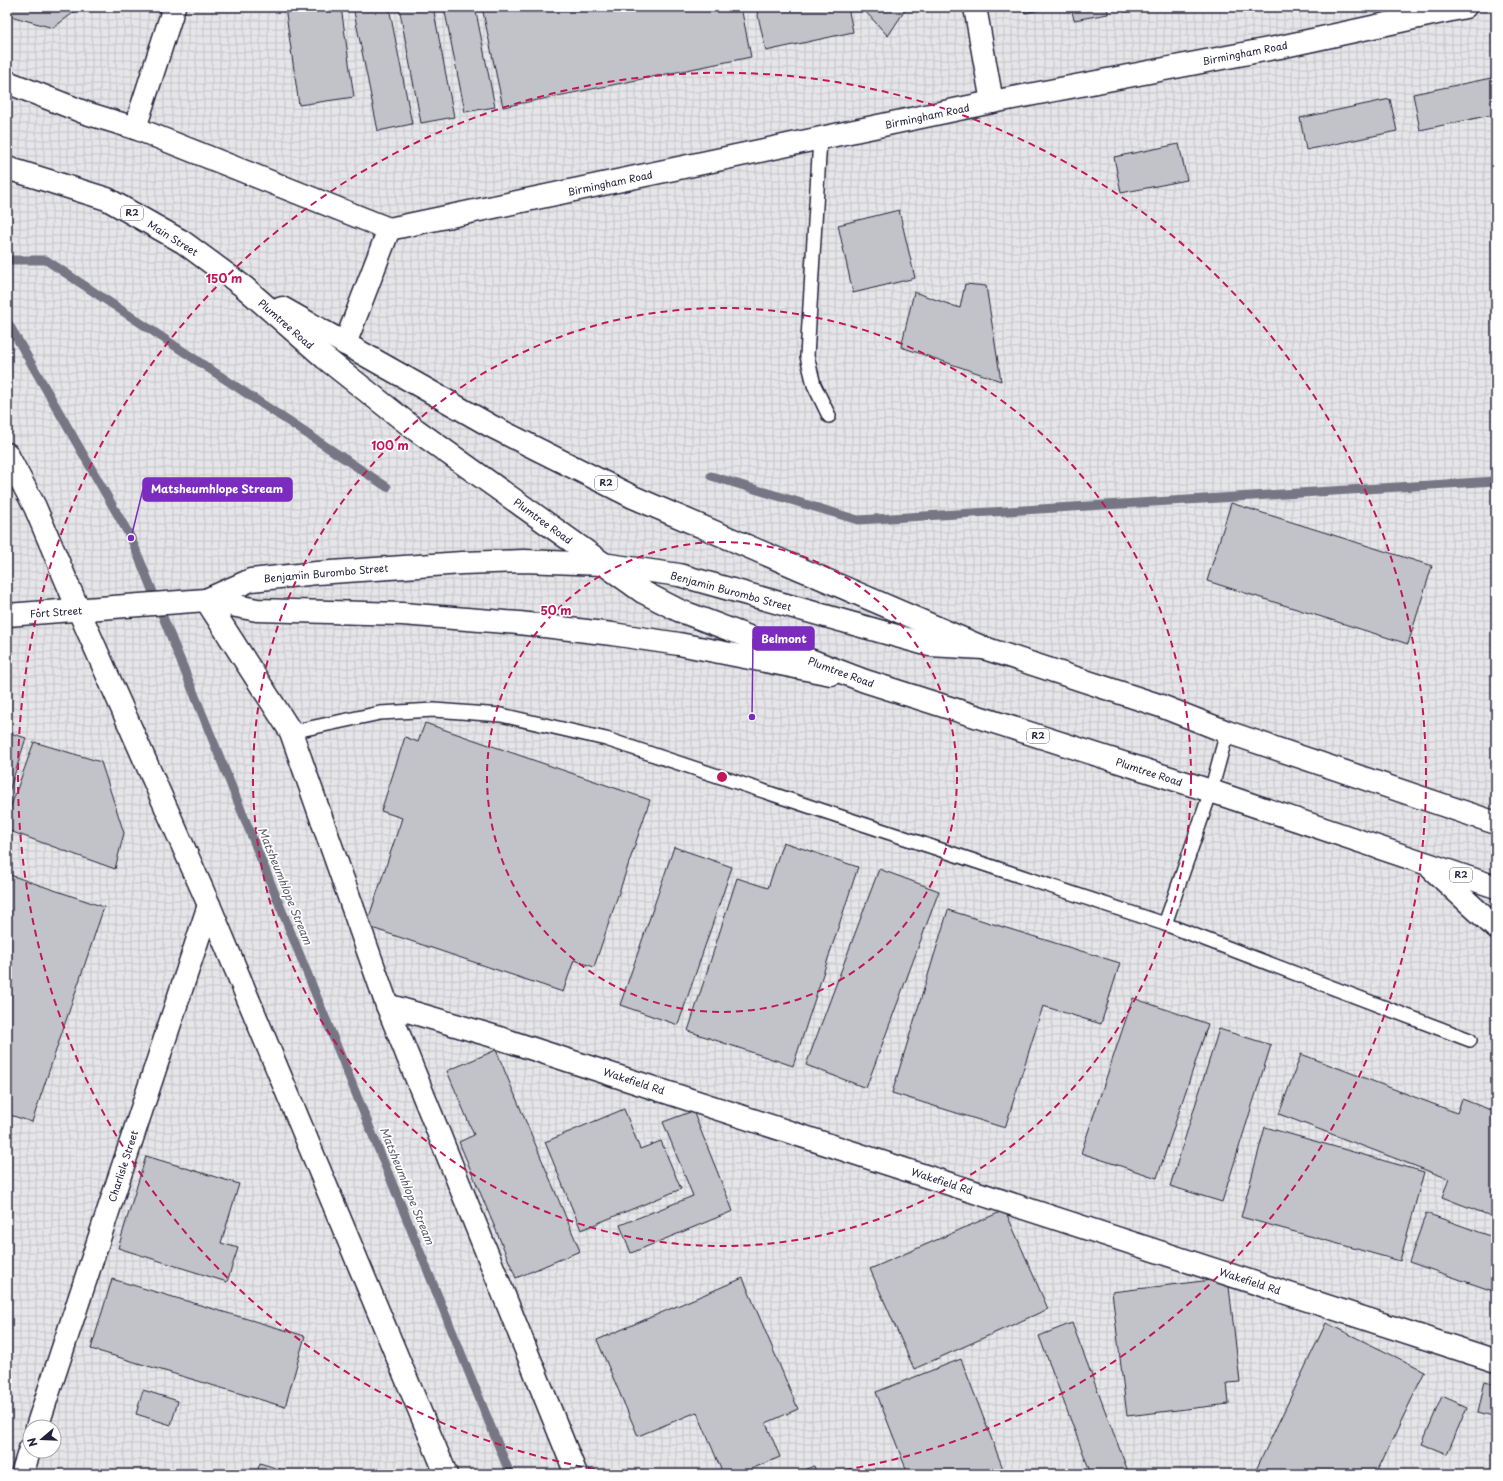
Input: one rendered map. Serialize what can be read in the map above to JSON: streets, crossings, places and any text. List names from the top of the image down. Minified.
{"streets":{"main road":["Birmingham Road","R2","Main Street","Plumtree Road","Benjamin Burombo Street","Fort Street","Wakefield Rd","Charlisle Street"]},"crossings":[["Main Street","Plumtree Road"],["Plumtree Road","Benjamin Burombo Street"],["Benjamin Burombo Street","Fort Street"]],"water":["Matsheumhlope Stream"],"places":["Matsheumhlope Stream","Belmont"],"north":"left","rings":["150 m","100 m","50 m"]}
